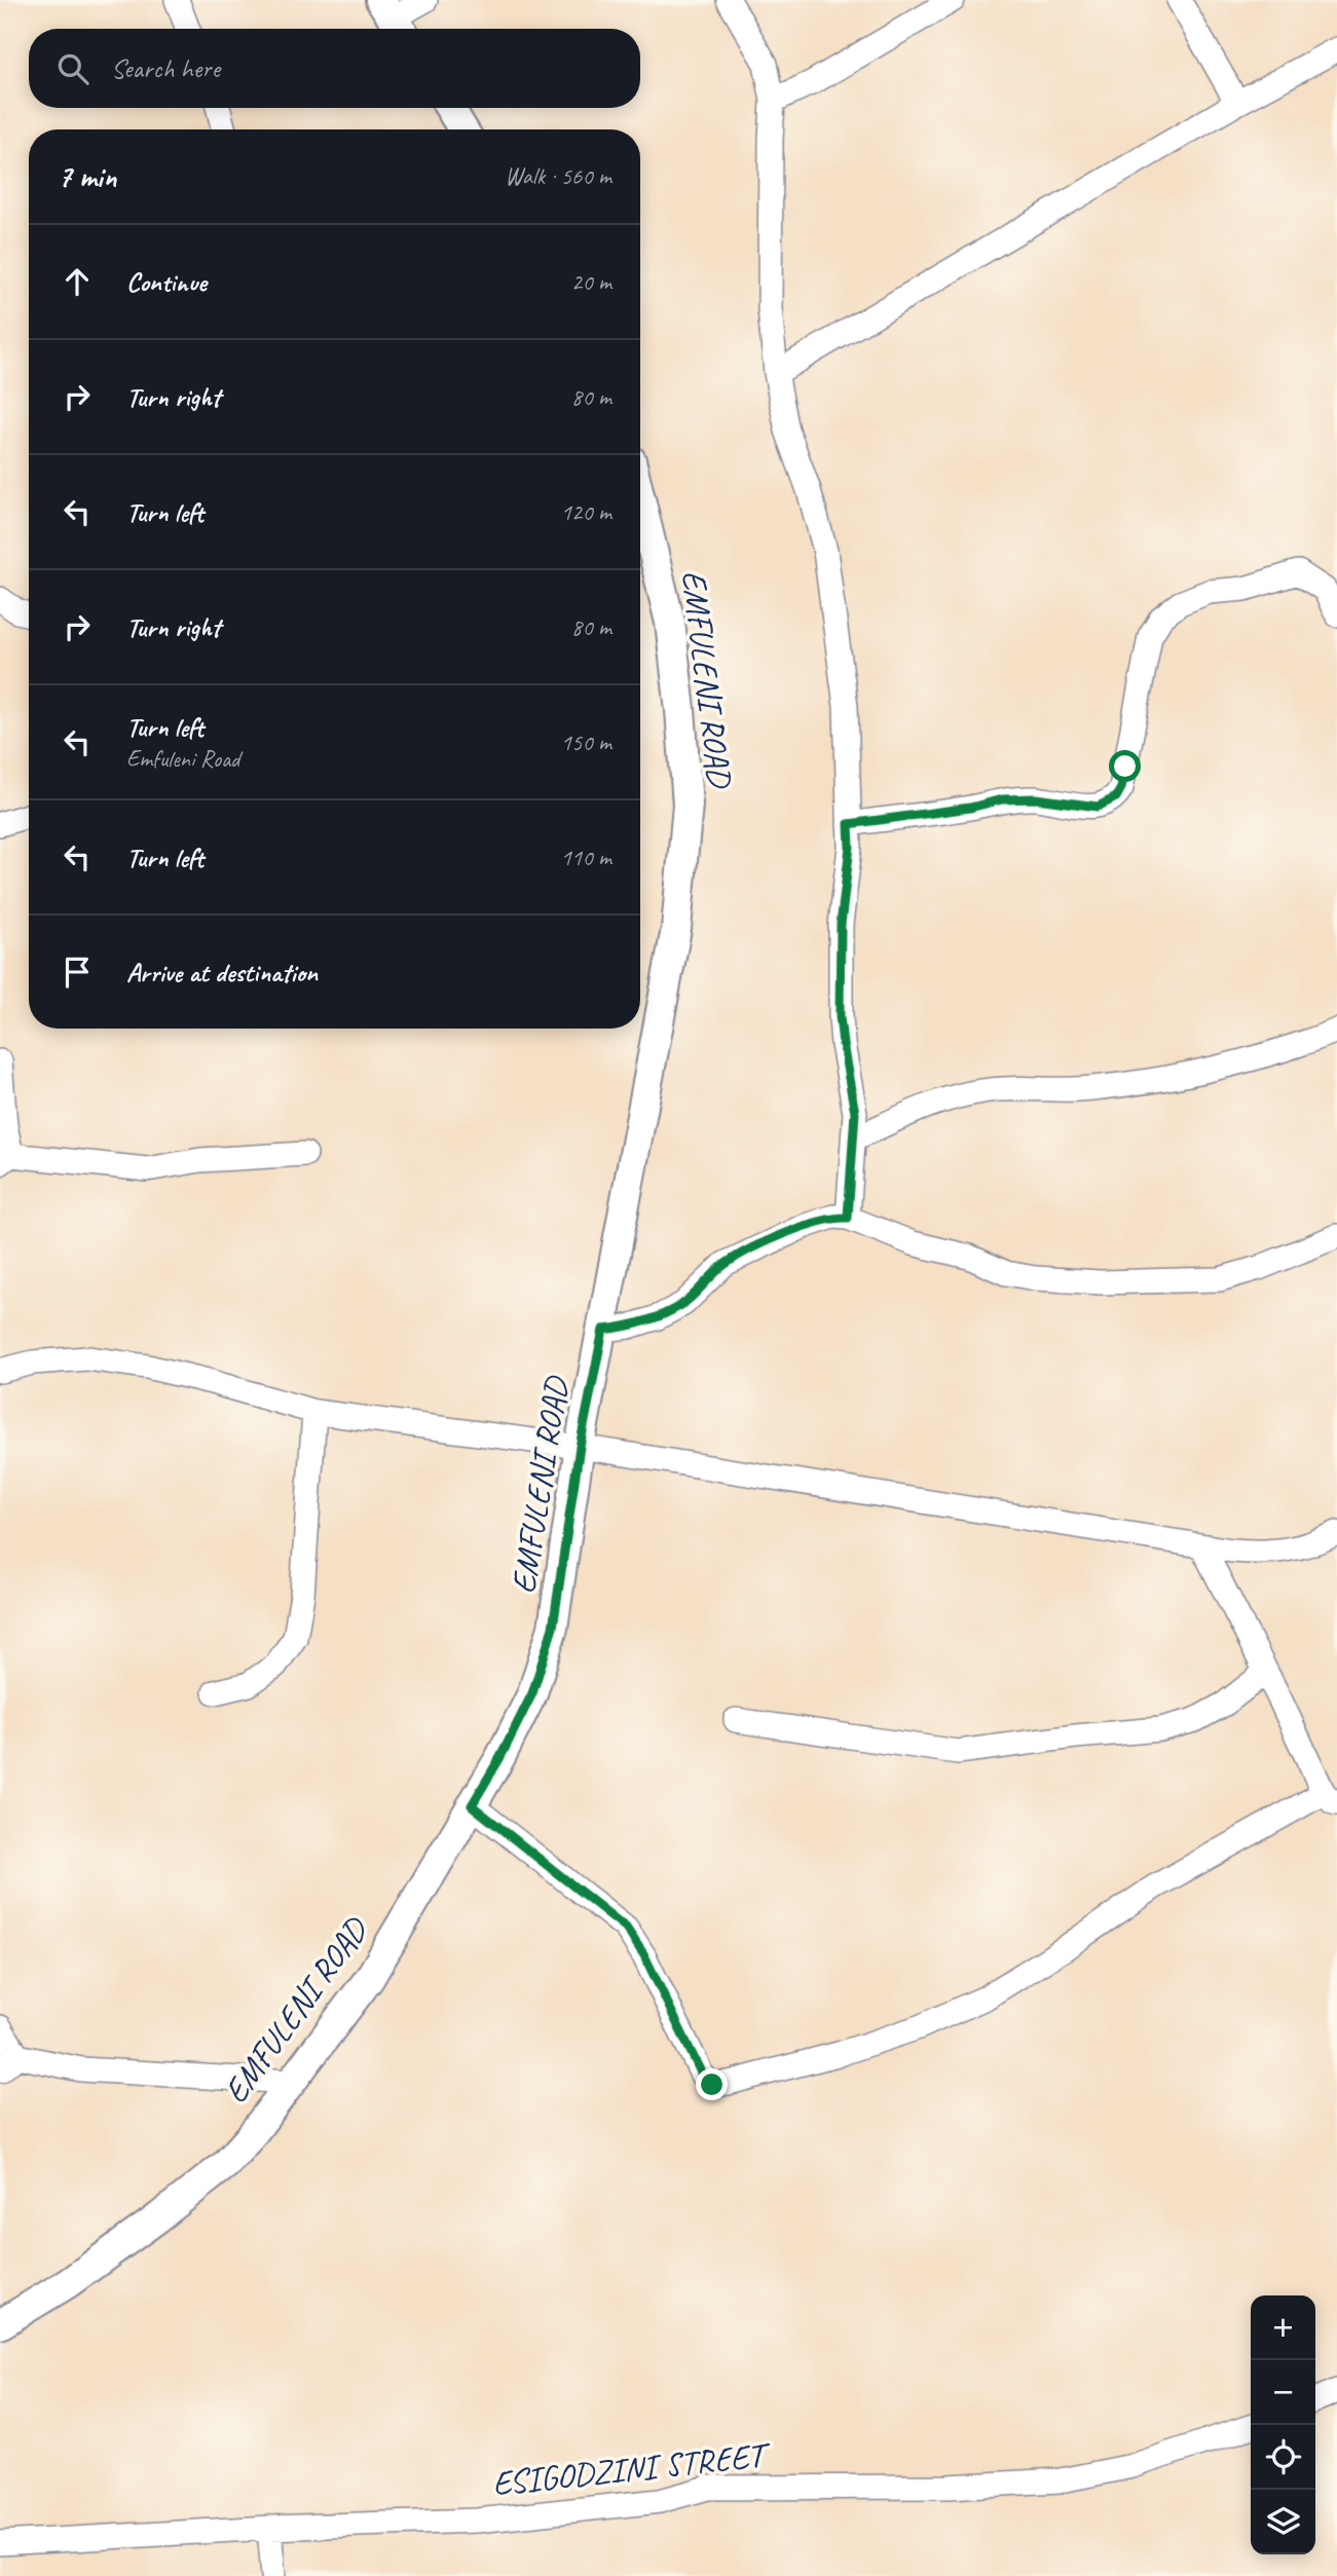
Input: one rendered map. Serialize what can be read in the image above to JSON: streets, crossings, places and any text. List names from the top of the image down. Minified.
{"streets":{"street":["EMFULENI ROAD","ESIGODZINI STREET"]},"page":{"search":"Search here","heading":["7 min","Walk · 560 m"],"list":[["Continue","20 m"],["Turn right","80 m"],["Turn left","120 m"],["Turn right","80 m"],["Turn left","Emfuleni Road","150 m"],["Turn left","110 m"],"Arrive at destination"],"map_buttons":["+","−"]}}
